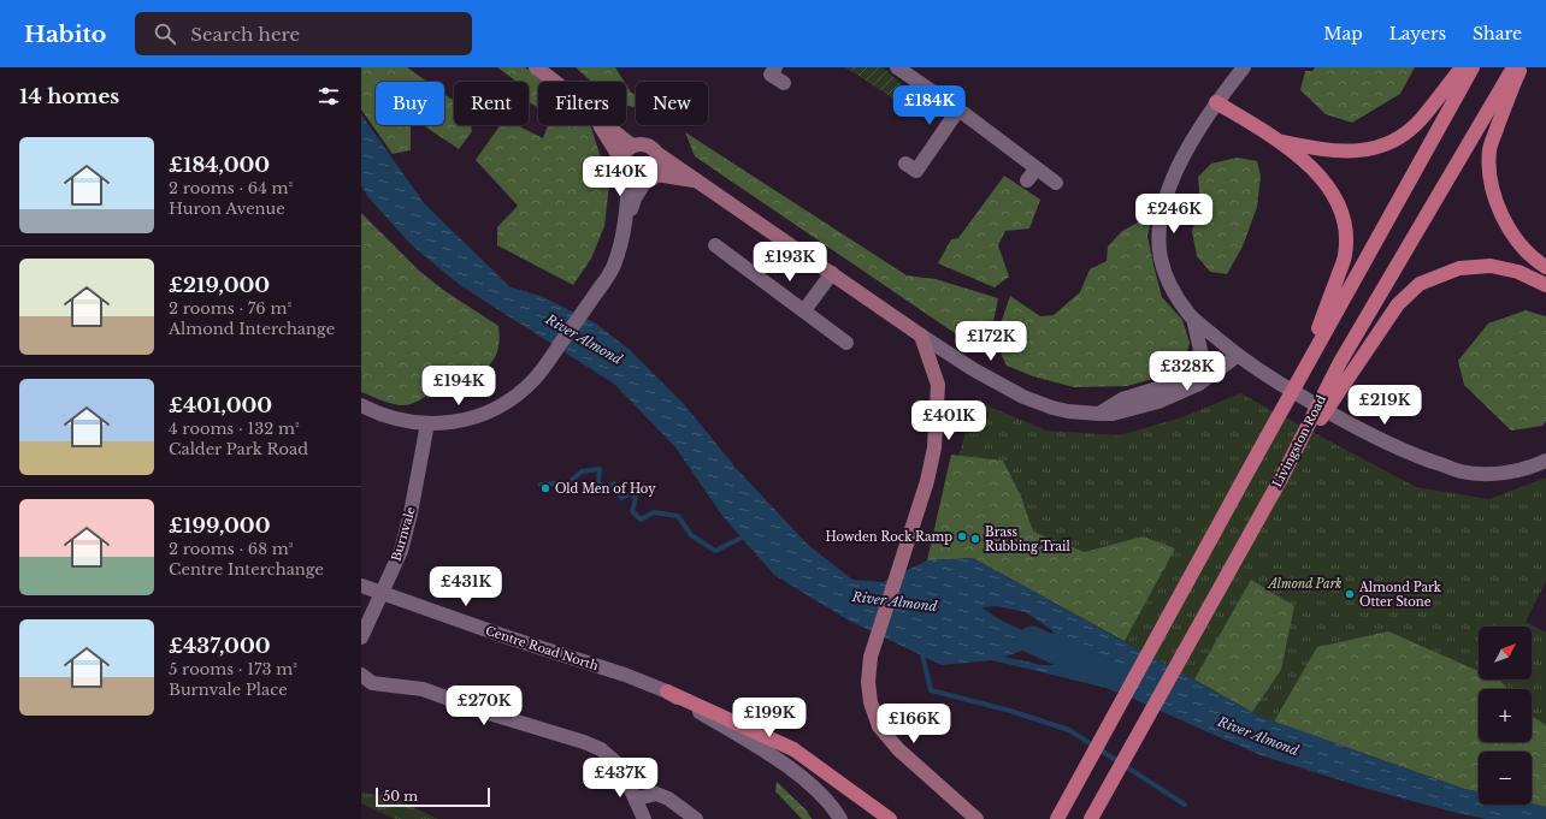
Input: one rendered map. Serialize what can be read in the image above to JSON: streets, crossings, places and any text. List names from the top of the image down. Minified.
{"streets":{"main road":["Livingston Road"],"street":["Burnvale","Centre Road North"]},"water":["River Almond"],"parks":["Almond Park"],"places":["Old Men of Hoy","Howden Rock Ramp","Brass Rubbing Trail","Almond Park Otter Stone"],"scale_bar":"50 m","north":"top right","page":{"header":"Habito","search":"Search here","nav":["Map","Layers","Share"],"heading":"14 homes","chip":["Buy","Rent","Filters","New"],"price":["£184K","£140K","£246K","£193K","£172K","£328K","£194K","£219K","£401K","£431K","£270K","£199K","£166K","£437K"],"list":[{"name":"£184,000","note":"2 rooms · 64 m² · Huron Avenue"},{"name":"£219,000","note":"2 rooms · 76 m² · Almond Interchange"},{"name":"£401,000","note":"4 rooms · 132 m² · Calder Park Road"},{"name":"£199,000","note":"2 rooms · 68 m² · Centre Interchange"},{"name":"£437,000","note":"5 rooms · 173 m² · Burnvale Place"}],"map_buttons":["+","−"],"scale":"50 m"}}
